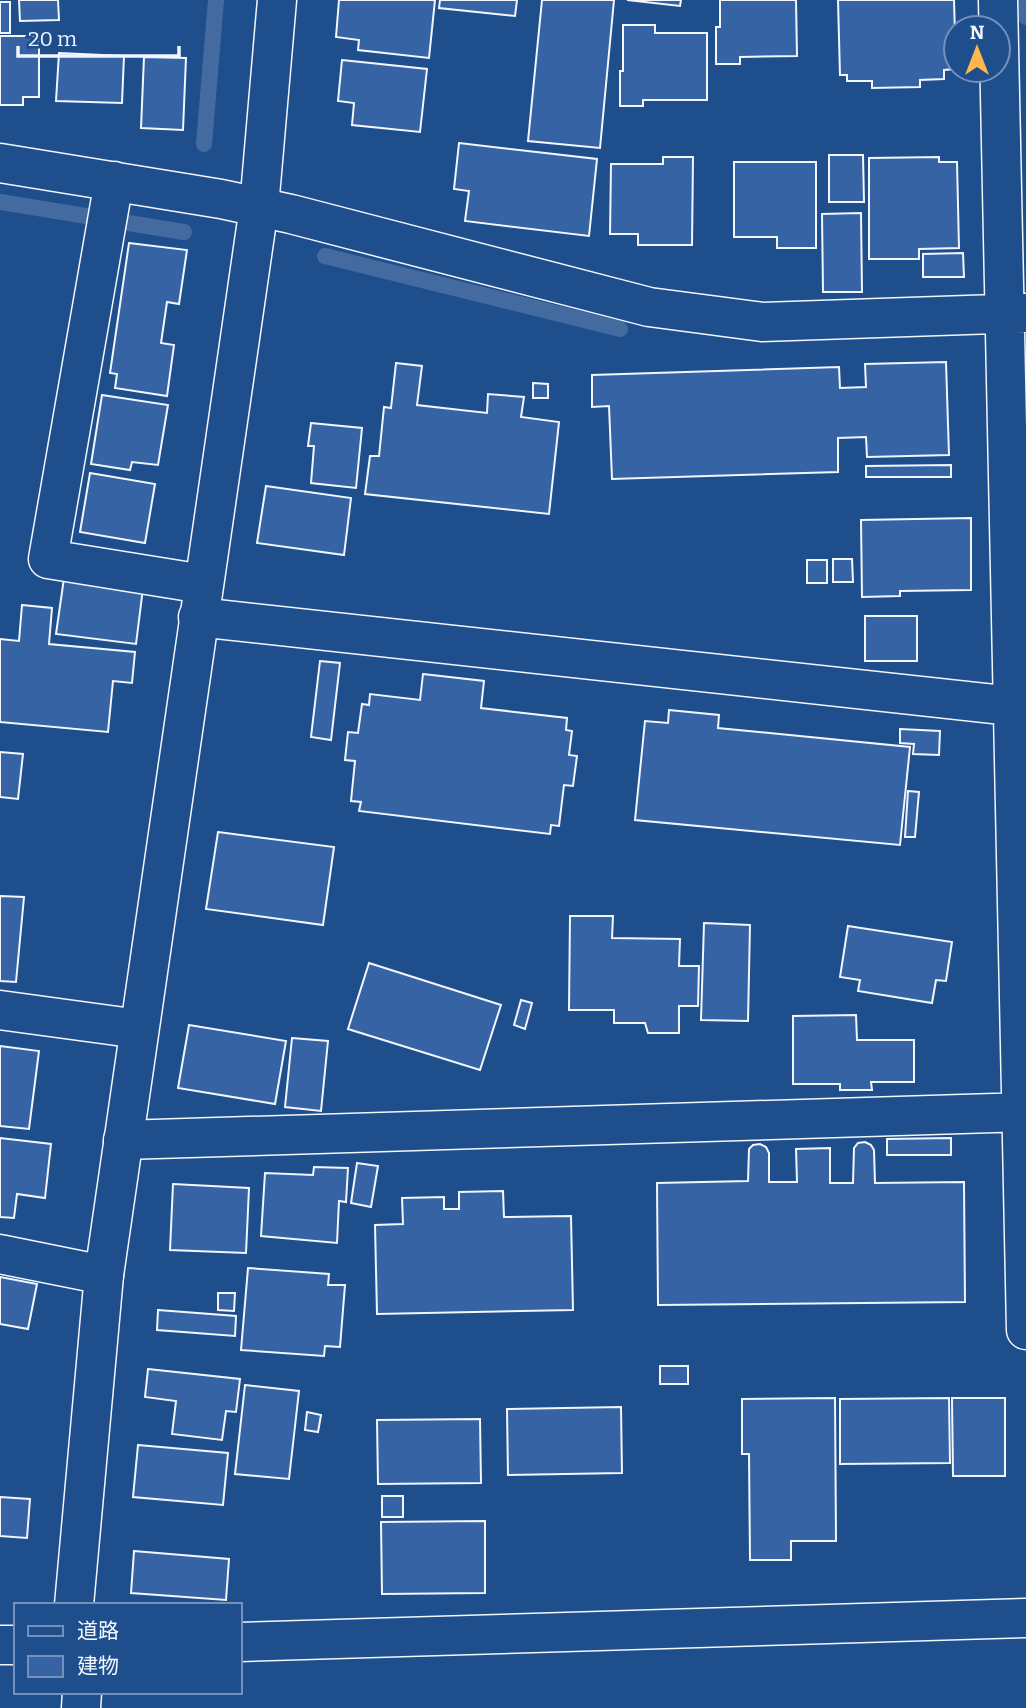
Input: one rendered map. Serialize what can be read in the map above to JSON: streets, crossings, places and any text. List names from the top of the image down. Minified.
{"legend":["道路","建物"],"scale_bar":"20 m","north":"top"}
